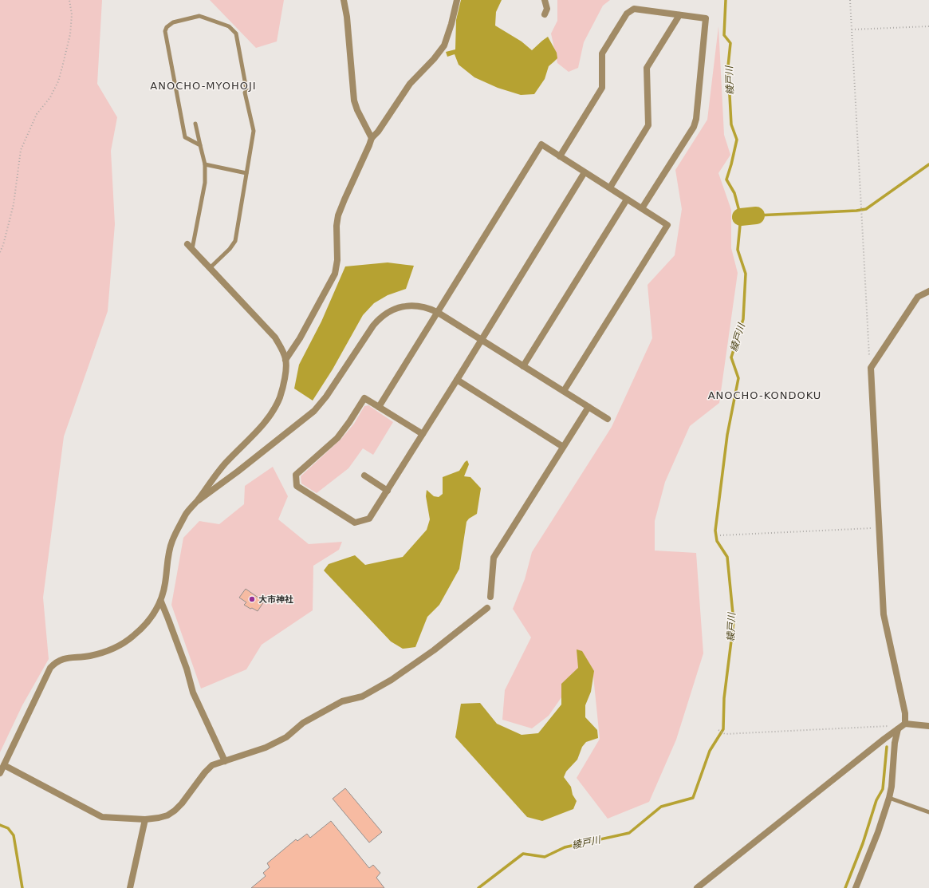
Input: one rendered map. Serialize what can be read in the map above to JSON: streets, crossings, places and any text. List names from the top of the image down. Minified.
{"districts":["ANOCHO-MYOHOJI","ANOCHO-KONDOKU"],"water":["綾戸川"],"places":["大市神社"]}
